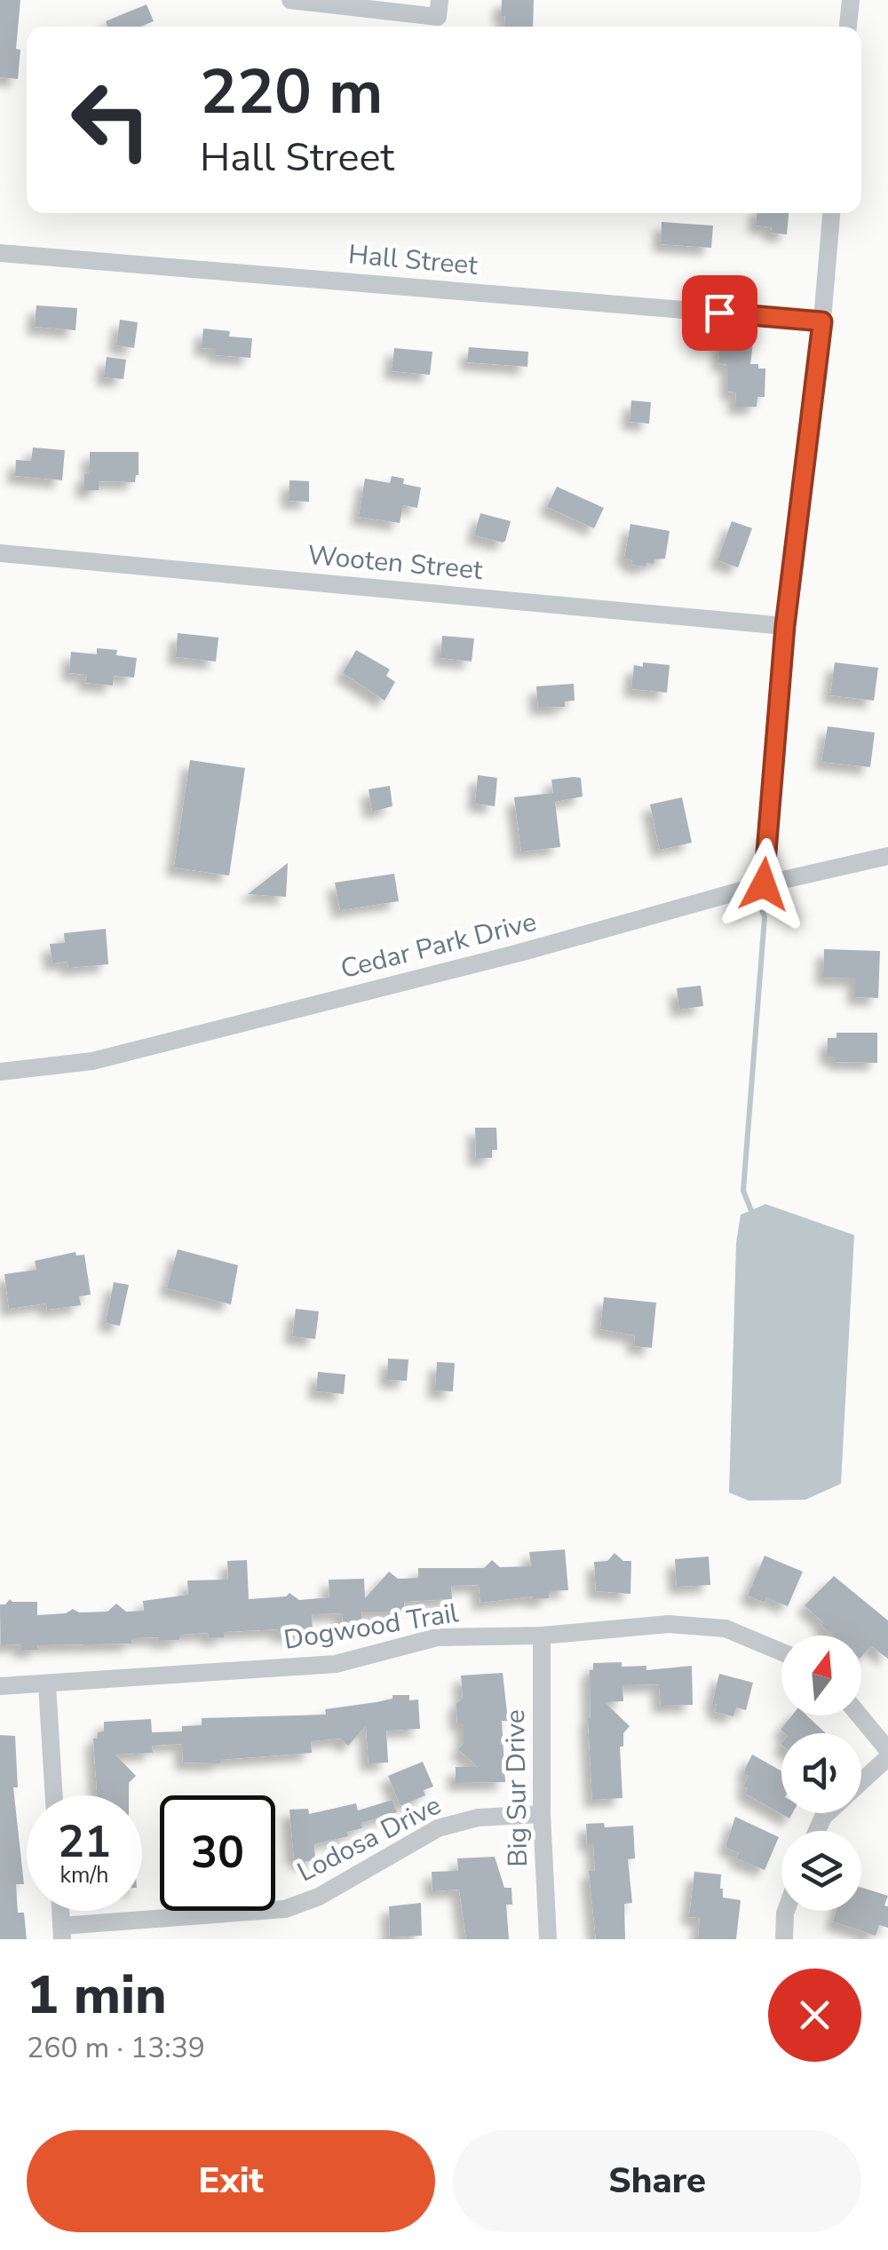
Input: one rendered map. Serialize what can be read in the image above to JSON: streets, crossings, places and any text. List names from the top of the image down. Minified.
{"streets":{"street":["Hall Street","Wooten Street","Cedar Park Drive","Dogwood Trail","Big Sur Drive","Lodosa Drive"]},"crossings":[["Dogwood Trail","Big Sur Drive"],["Big Sur Drive","Lodosa Drive"]],"north":"top","page":{"turn":["220 m","Hall Street"],"speed":"21 km/h","limit":"30","heading":["1 min","260 m · 13:39"],"buttons":["Exit","Share"]}}
